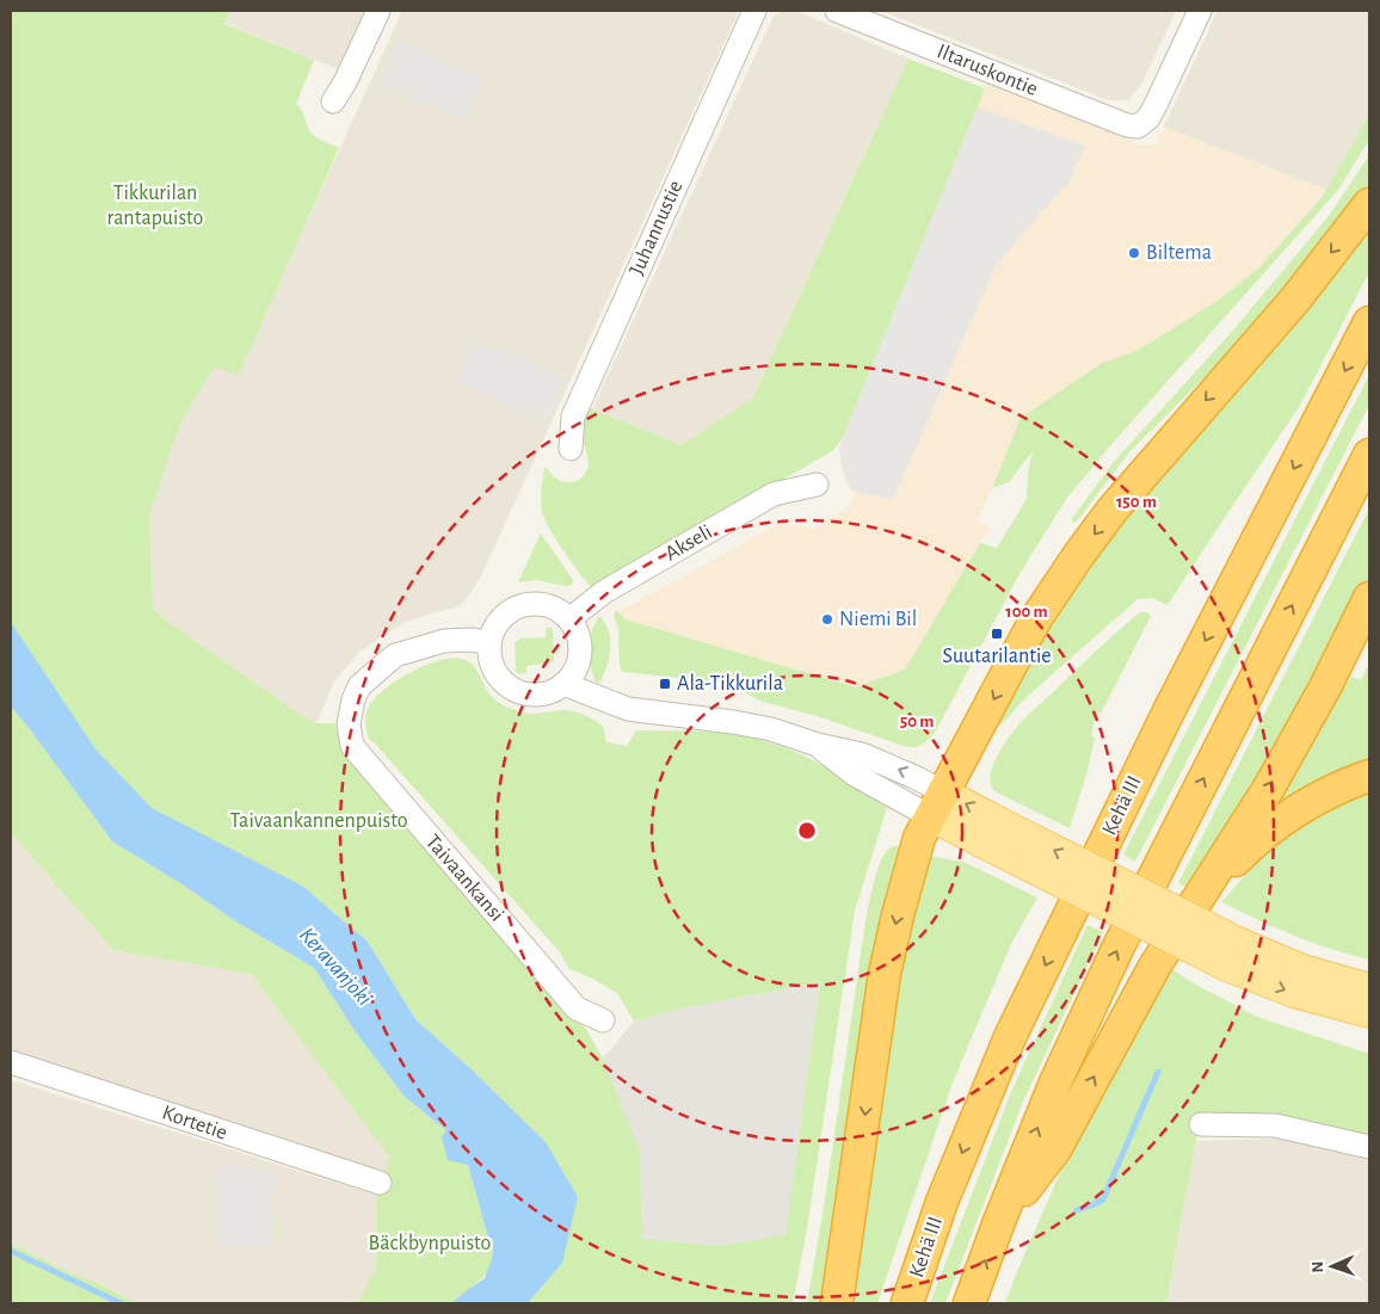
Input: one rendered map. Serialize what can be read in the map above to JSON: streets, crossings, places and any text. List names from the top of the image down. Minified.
{"streets":{"highway":["Kehä III"],"street":["Iltaruskontie","Juhannustie","Akseli","Taivaankansi","Kortetie"]},"crossings":[["Akseli","Taivaankansi"]],"water":["Keravanjoki"],"parks":["Tikkurilan rantapuisto","Taivaankannenpuisto","Bäckbynpuisto"],"places":{"other":["Biltema","Niemi Bil"],"transit":["Suutarilantie","Ala-Tikkurila"]},"north":"left","rings":["150 m","100 m","50 m"]}
